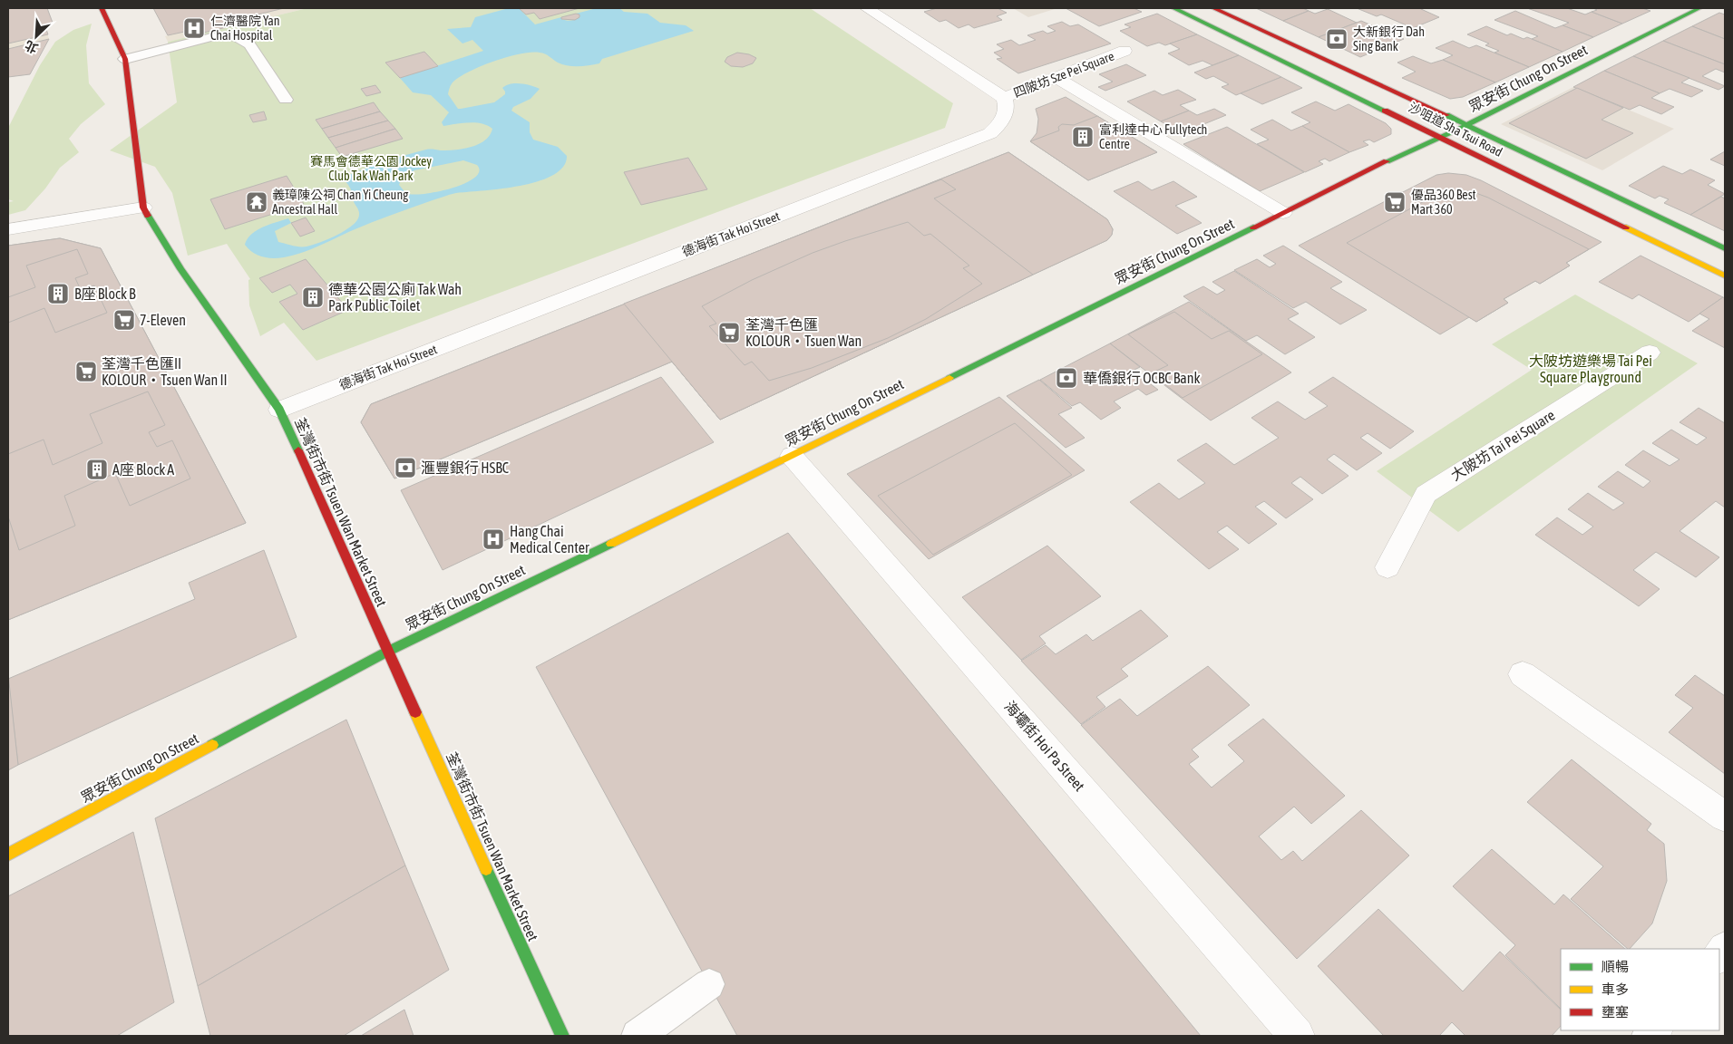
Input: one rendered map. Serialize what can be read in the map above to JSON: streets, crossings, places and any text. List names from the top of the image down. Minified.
{"streets":{"street":["四陂坊 Sze Pei Square","眾安街 Chung On Street","沙咀道 Sha Tsui Road","德海街 Tak Hoi Street","大陂坊 Tai Pei Square","荃灣街市街 Tsuen Wan Market Street","海壩街 Hoi Pa Street"]},"crossings":[["四陂坊 Sze Pei Square","德海街 Tak Hoi Street"],["眾安街 Chung On Street","沙咀道 Sha Tsui Road"],["眾安街 Chung On Street","荃灣街市街 Tsuen Wan Market Street"],["眾安街 Chung On Street","海壩街 Hoi Pa Street"],["德海街 Tak Hoi Street","荃灣街市街 Tsuen Wan Market Street"]],"parks":["賽馬會德華公園 Jockey Club Tak Wah Park","大陂坊遊樂場 Tai Pei Square Playground"],"places":{"hospital":["仁濟醫院 Yan Chai Hospital","Hang Chai Medical Center"],"bank":["大新銀行 Dah Sing Bank","華僑銀行 OCBC Bank","滙豐銀行 HSBC"],"building":["富利達中心 Fullytech Centre","B座 Block B","德華公園公廁 Tak Wah Park Public Toilet","A座 Block A"],"temple":["義璋陳公祠 Chan Yi Cheung Ancestral Hall"],"supermarket":["優品360 Best Mart 360","7-Eleven","荃灣千色匯 KOLOUR‧Tsuen Wan","荃灣千色匯II KOLOUR‧Tsuen Wan II"]},"legend":["順暢","車多","壅塞"],"north":"bottom left"}
